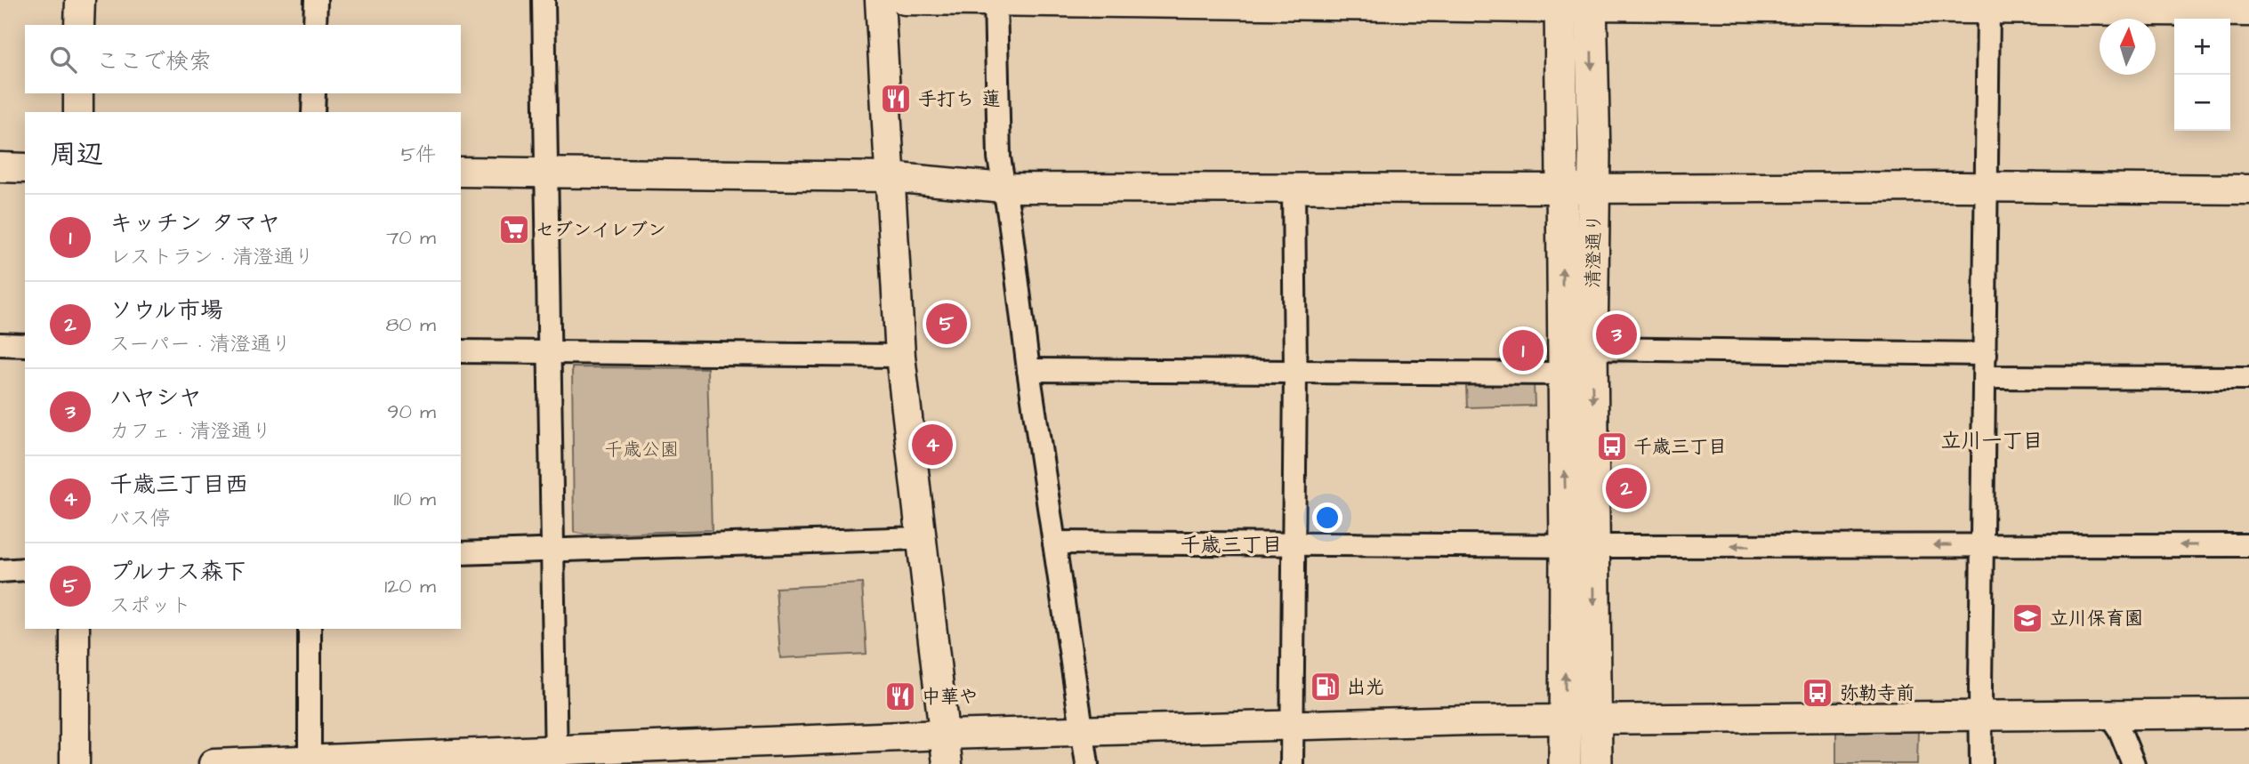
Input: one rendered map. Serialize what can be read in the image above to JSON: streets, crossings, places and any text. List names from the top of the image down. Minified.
{"streets":{"main road":["清澄通り"]},"districts":["立川一丁目","千歳三丁目"],"parks":["千歳公園"],"places":{"restaurant":["手打ち 蓮","中華や"],"supermarket":["セブンイレブン"],"bus stop":["千歳三丁目","弥勒寺前"],"school or university":["立川保育園"],"fuel station":["出光"]},"north":"top","page":{"map_buttons":["+","−"],"search":"ここで検索","heading":["周辺","5件"],"list":[{"mark":"1","name":"キッチン タマヤ","note":"レストラン · 清澄通り","value":"70 m"},{"mark":"2","name":"ソウル市場","note":"スーパー · 清澄通り","value":"80 m"},{"mark":"3","name":"ハヤシヤ","note":"カフェ · 清澄通り","value":"90 m"},{"mark":"4","name":"千歳三丁目西","note":"バス停","value":"110 m"},{"mark":"5","name":"プルナス森下","note":"スポット","value":"120 m"}],"pins":["5","3","1","4","2"]}}
